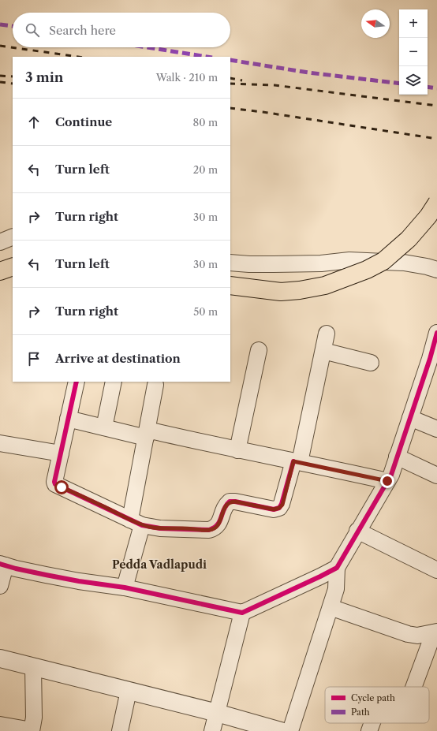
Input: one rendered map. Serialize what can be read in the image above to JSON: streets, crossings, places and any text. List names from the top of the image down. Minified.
{"districts":["Pedda Vadlapudi"],"legend":["Cycle path","Path"],"north":"left","page":{"map_buttons":["+","−"],"search":"Search here","heading":["3 min","Walk · 210 m"],"list":[["Continue","80 m"],["Turn left","20 m"],["Turn right","30 m"],["Turn left","30 m"],["Turn right","50 m"],"Arrive at destination"]}}
